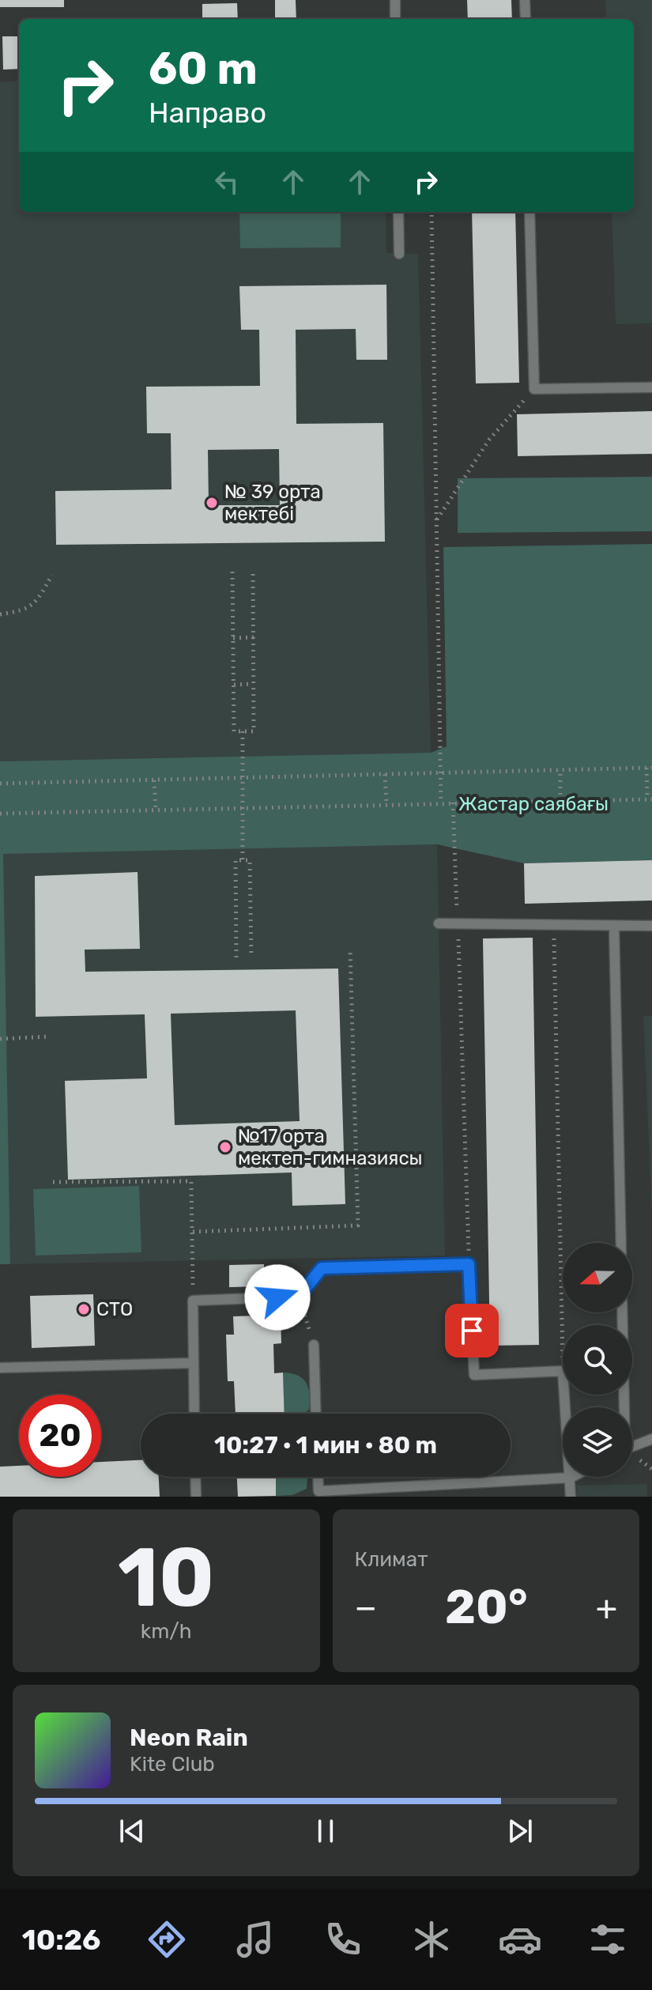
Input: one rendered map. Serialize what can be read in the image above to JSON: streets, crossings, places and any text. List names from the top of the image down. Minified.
{"parks":["Жастар саябағы"],"places":["№ 39 орта мектебі","№17 орта мектеп-гимназиясы","СТО"],"north":"left","page":{"turn":["60 m","Направо"],"limit":"20","trip":"10:27 · 1 мин · 80 m","tile":[["10","km/h"],"Климат"],"heat":["−","20°","+"],"song":["Neon Rain","Kite Club"],"tabs":"10:26"}}
